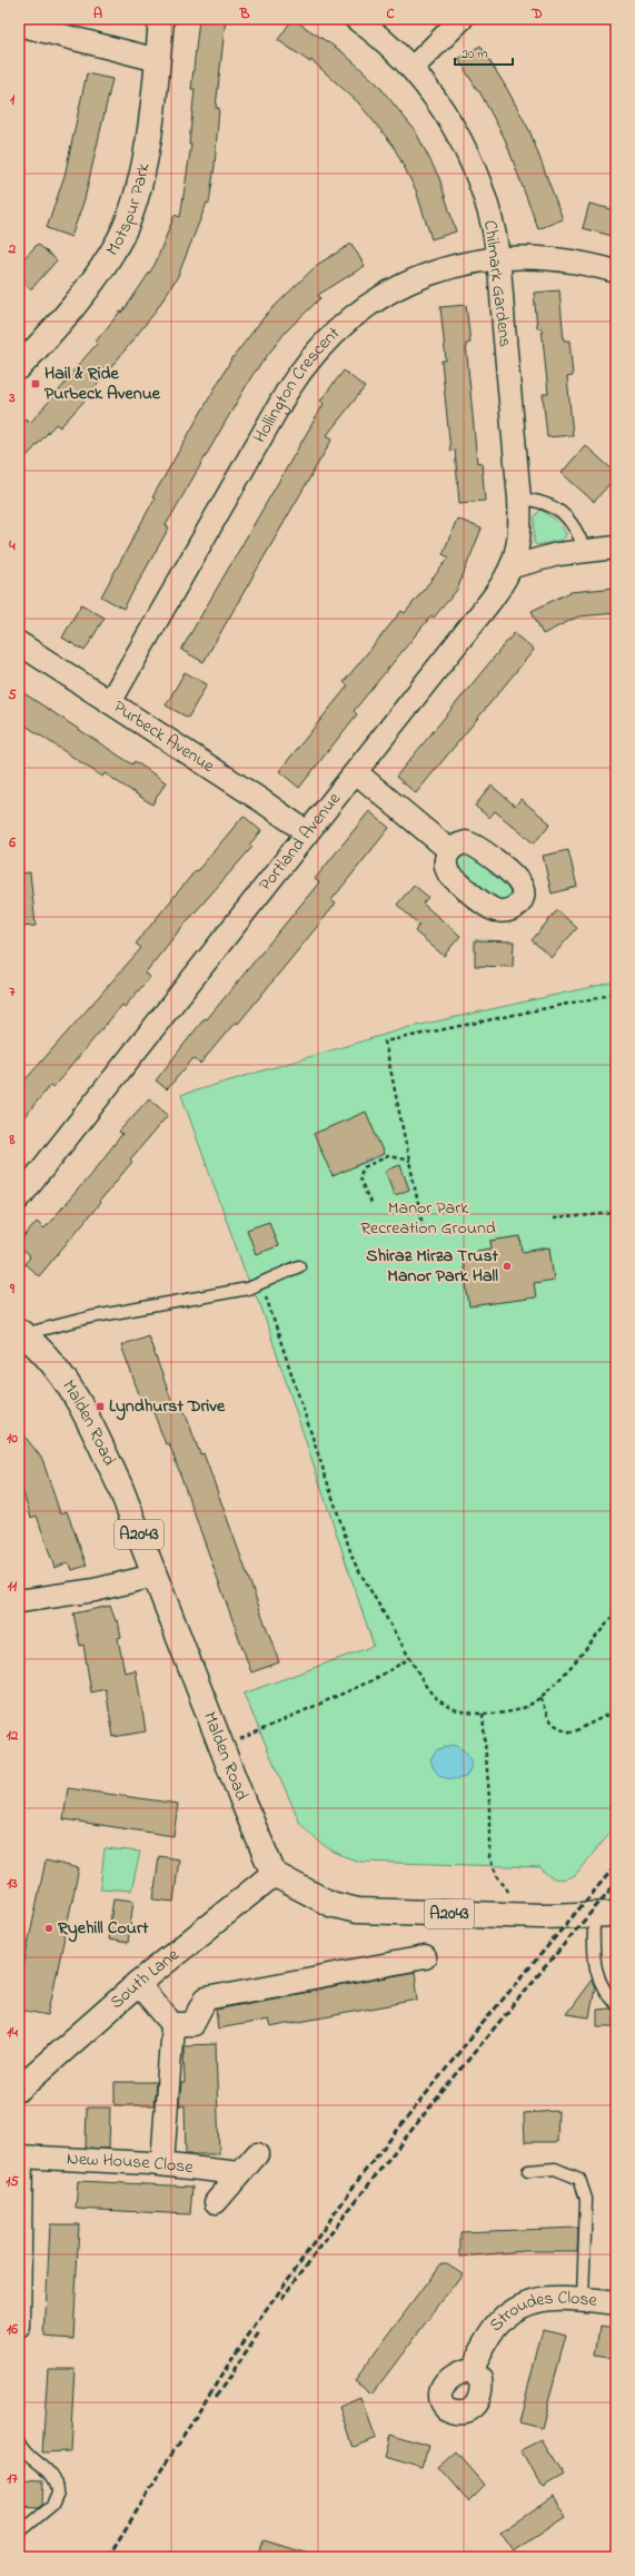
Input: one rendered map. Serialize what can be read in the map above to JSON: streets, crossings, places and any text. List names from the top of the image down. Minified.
{"streets":{"main road":["Motspur Park","Malden Road","A2043","South Lane"],"street":["Chilmark Gardens","Hollington Crescent","Purbeck Avenue","Portland Avenue","New House Close","Stroudes Close"]},"crossings":[["Chilmark Gardens","Hollington Crescent"],["Chilmark Gardens","Portland Avenue"],["Hollington Crescent","Purbeck Avenue"],["Purbeck Avenue","Portland Avenue"],["Malden Road","A2043"],["Malden Road","South Lane"],["A2043","South Lane"]],"parks":["Manor Park Recreation Ground"],"places":{"transit":["Hail & Ride Purbeck Avenue","Lyndhurst Drive"],"other":["Shiraz Mirza Trust Manor Park Hall","Ryehill Court"]},"scale_bar":"20 m","grid":{"columns":["A","B","C","D"],"rows":["1","2","3","4","5","6","7","8","9","10","11","12","13","14","15","16","17"]}}
